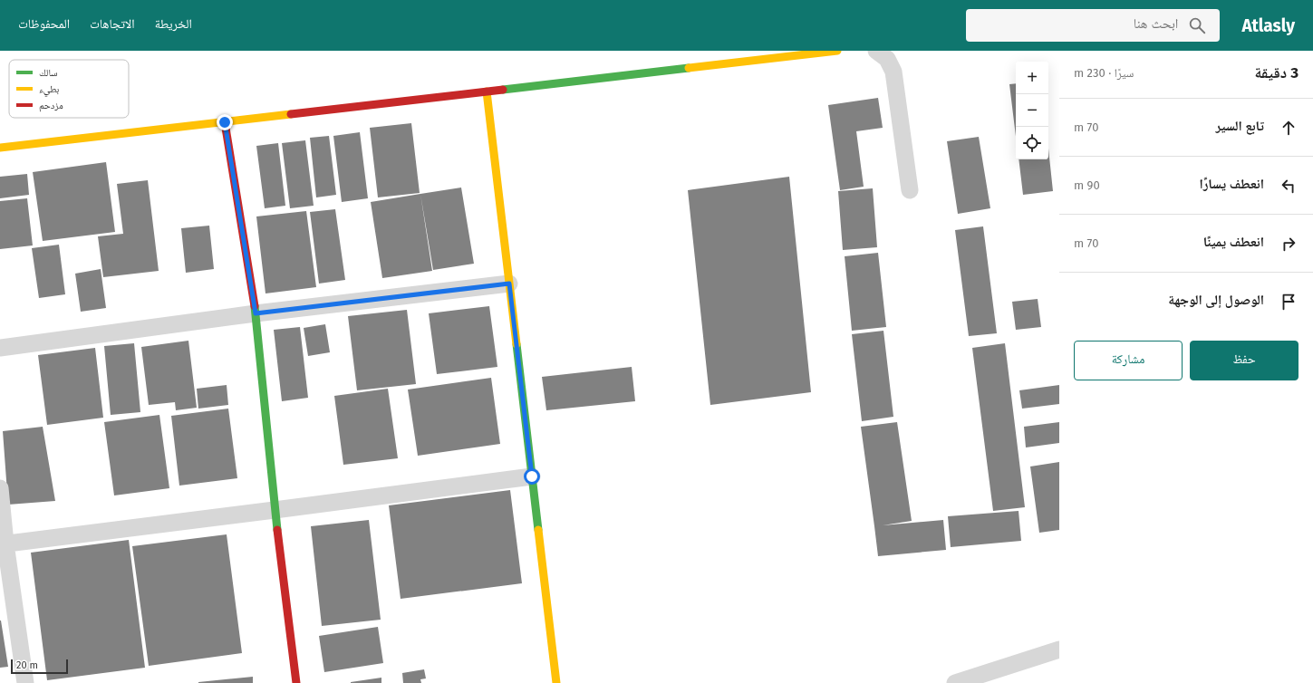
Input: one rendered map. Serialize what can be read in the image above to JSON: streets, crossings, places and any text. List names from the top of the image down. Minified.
{"legend":["سالك","بطيء","مزدحم"],"scale_bar":"20 m","page":{"header":"Atlasly","search":"ابحث هنا","nav":["الخريطة","الاتجاهات","المحفوظات"],"heading":["3 دقيقة","سيرًا · 230 m"],"map_buttons":["+","−"],"list":[["تابع السير","70 m"],["انعطف يسارًا","90 m"],["انعطف يمينًا","70 m"],"الوصول إلى الوجهة"],"buttons":["حفظ","مشاركة"],"scale":"20 m"}}
